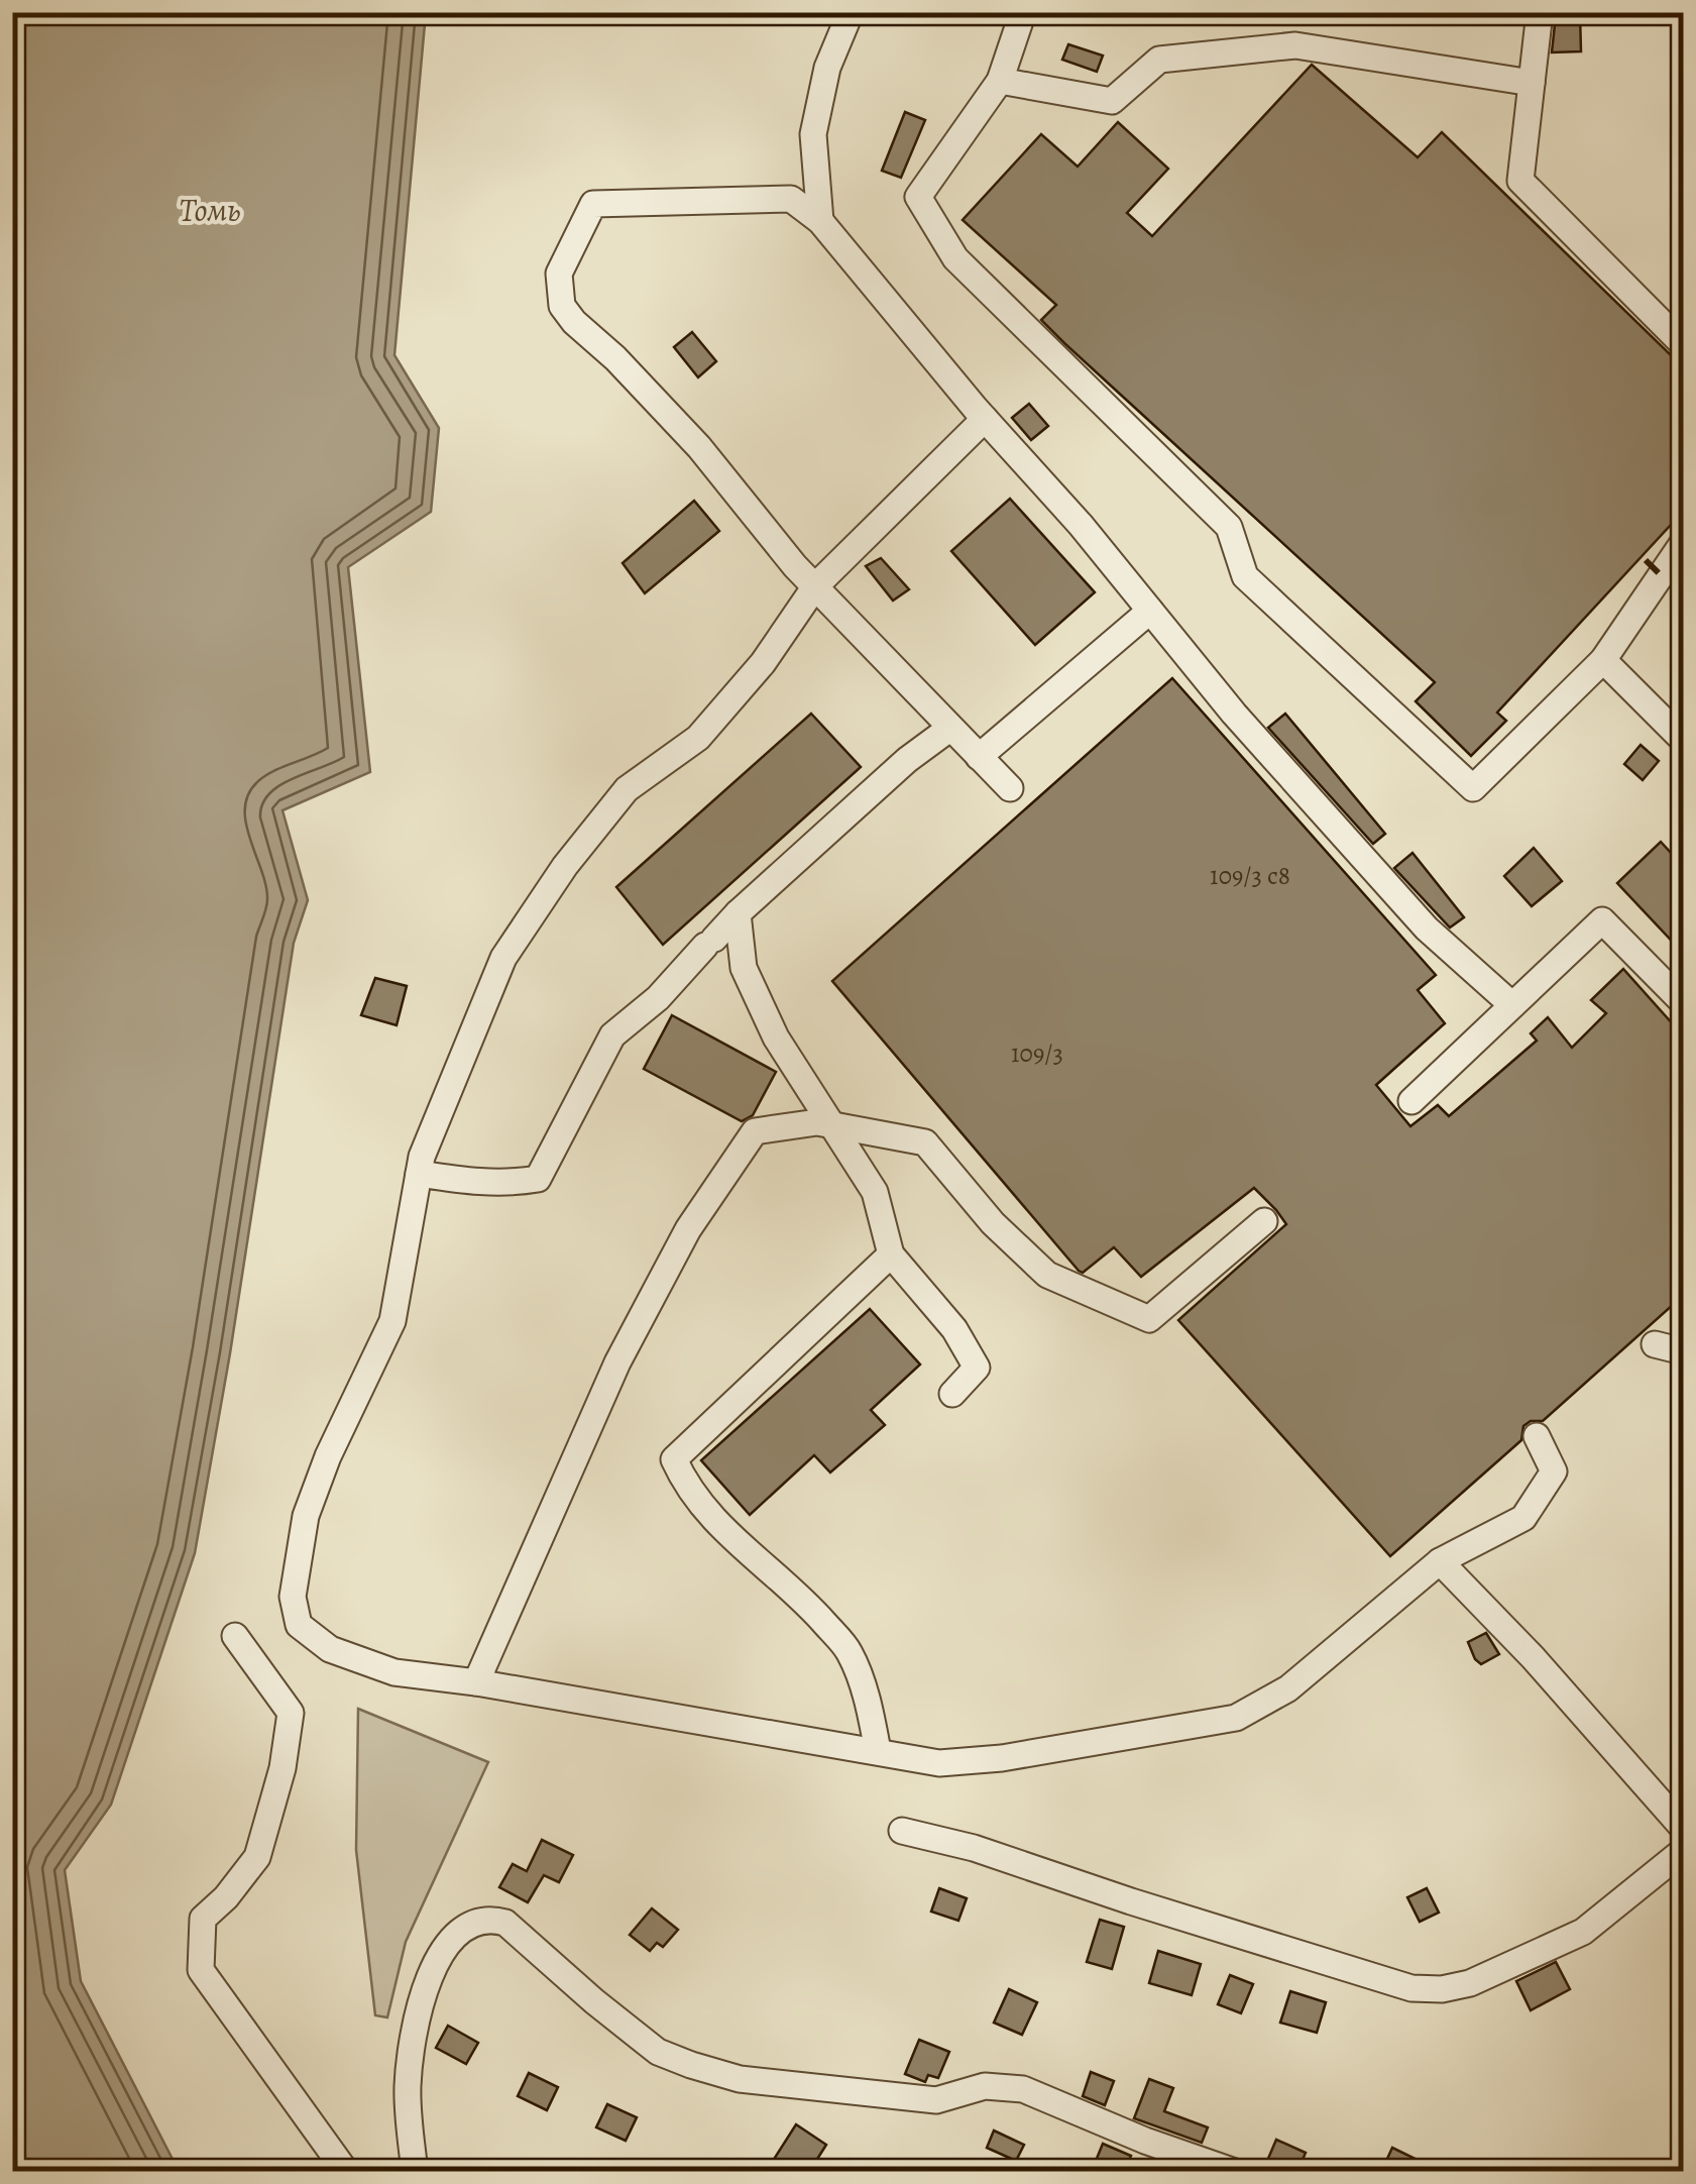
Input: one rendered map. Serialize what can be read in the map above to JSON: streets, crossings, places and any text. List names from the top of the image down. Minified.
{"water":["Томь"],"house_numbers":["109/3 с8","109/3"]}
